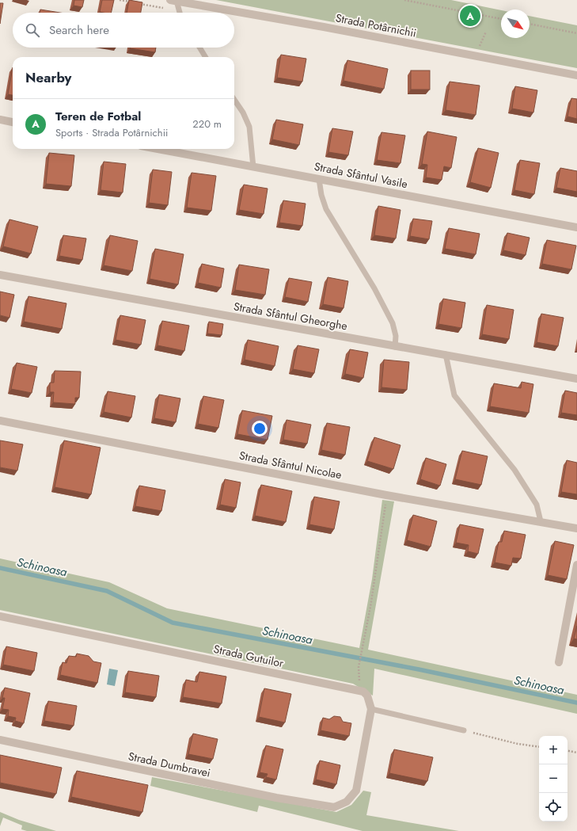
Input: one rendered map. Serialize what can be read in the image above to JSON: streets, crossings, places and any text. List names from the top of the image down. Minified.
{"streets":{"street":["Strada Potârnichii","Strada Sfântul Vasile","Strada Sfântul Gheorghe","Strada Sfântul Nicolae","Strada Gutuilor","Strada Dumbravei"]},"crossings":[["Strada Gutuilor","Strada Dumbravei"]],"water":["Schinoasa"],"north":"bottom right","page":{"pins":"A","search":"Search here","heading":"Nearby","list":[{"mark":"A","name":"Teren de Fotbal","note":"Sports · Strada Potârnichii","value":"220 m"}],"map_buttons":["+","−"]}}
